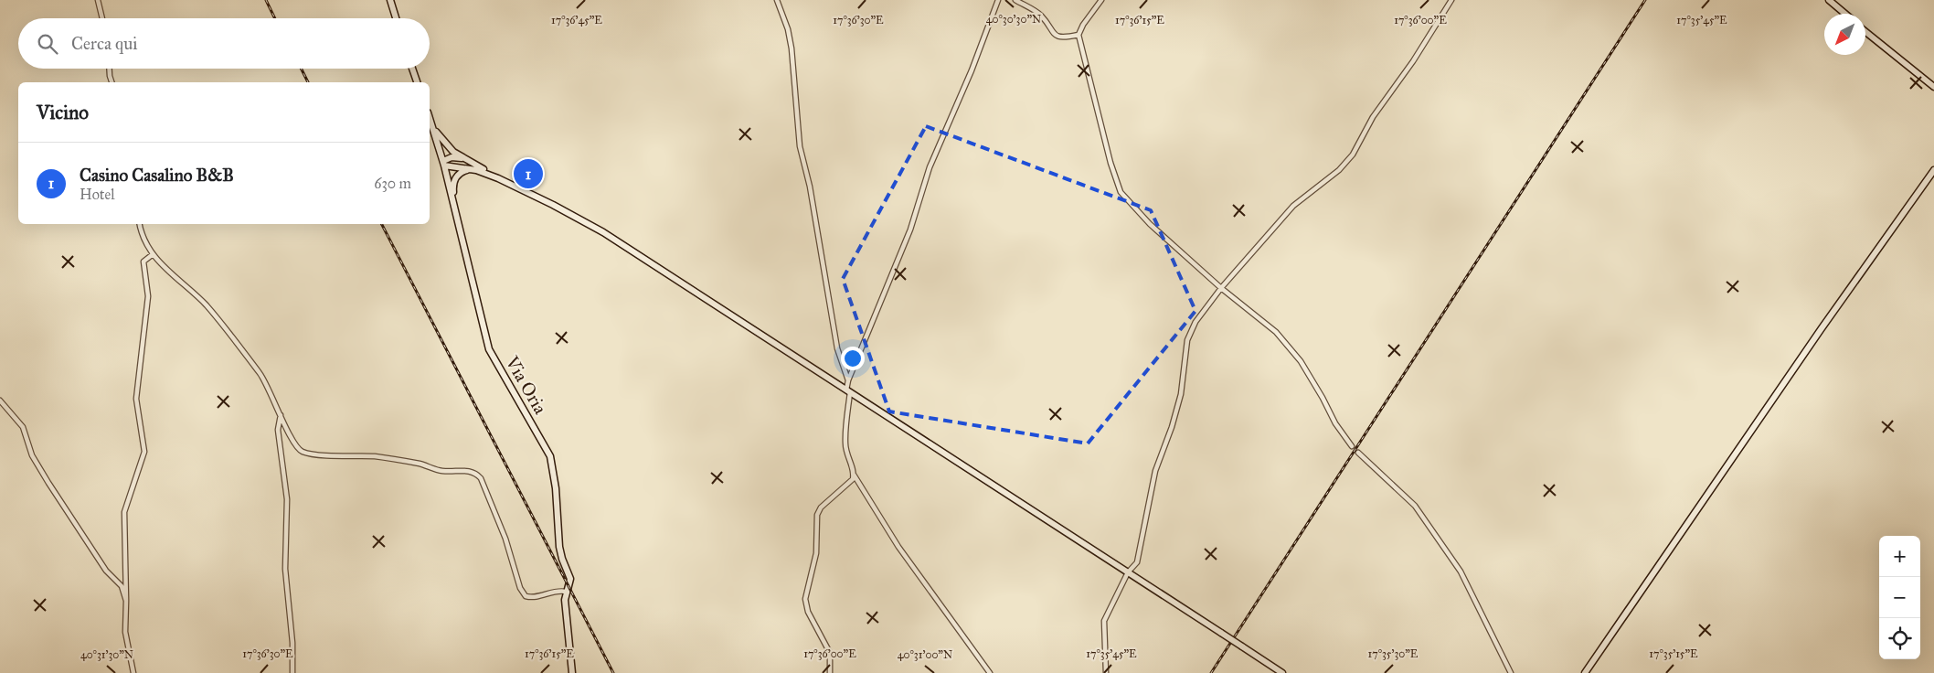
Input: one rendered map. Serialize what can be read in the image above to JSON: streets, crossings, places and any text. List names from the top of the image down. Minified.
{"streets":{"main road":["Via Oria"]},"north":"bottom left","page":{"search":"Cerca qui","heading":"Vicino","list":[{"mark":"1","name":"Casino Casalino B&B","note":"Hotel","value":"630 m"}],"pins":"1","map_buttons":["+","−"]},"coordinates":["40°30'30\"N","17°36'45\"E","17°36'30\"E","17°36'15\"E","17°36'00\"E","17°35'45\"E","17°35'30\"E","17°35'15\"E","40°31'30\"N","40°31'00\"N"]}
